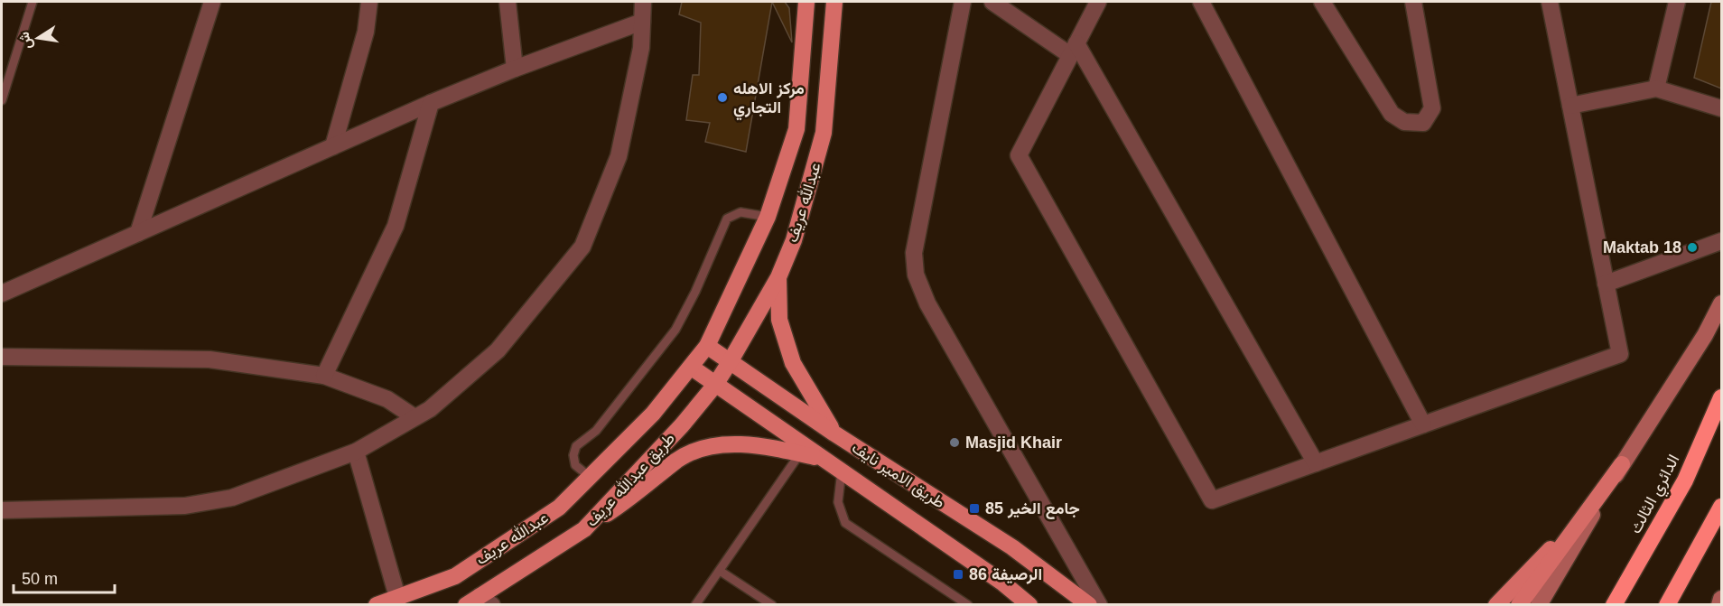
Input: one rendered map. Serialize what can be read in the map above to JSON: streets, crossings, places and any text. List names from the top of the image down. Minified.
{"streets":{"highway":["الدائري الثالث"],"main road":["عبدالله عريف","طريق الامير نايف","طريق عبدالله عريف"]},"crossings":[["عبدالله عريف","طريق الامير نايف"],["عبدالله عريف","طريق عبدالله عريف"],["طريق الامير نايف","طريق عبدالله عريف"]],"places":{"other":["مركز الاهله التجاري","Maktab 18","Masjid Khair"],"transit":["جامع الخير 85","الرصيفة 86"]},"scale_bar":"50 m","north":"left"}
